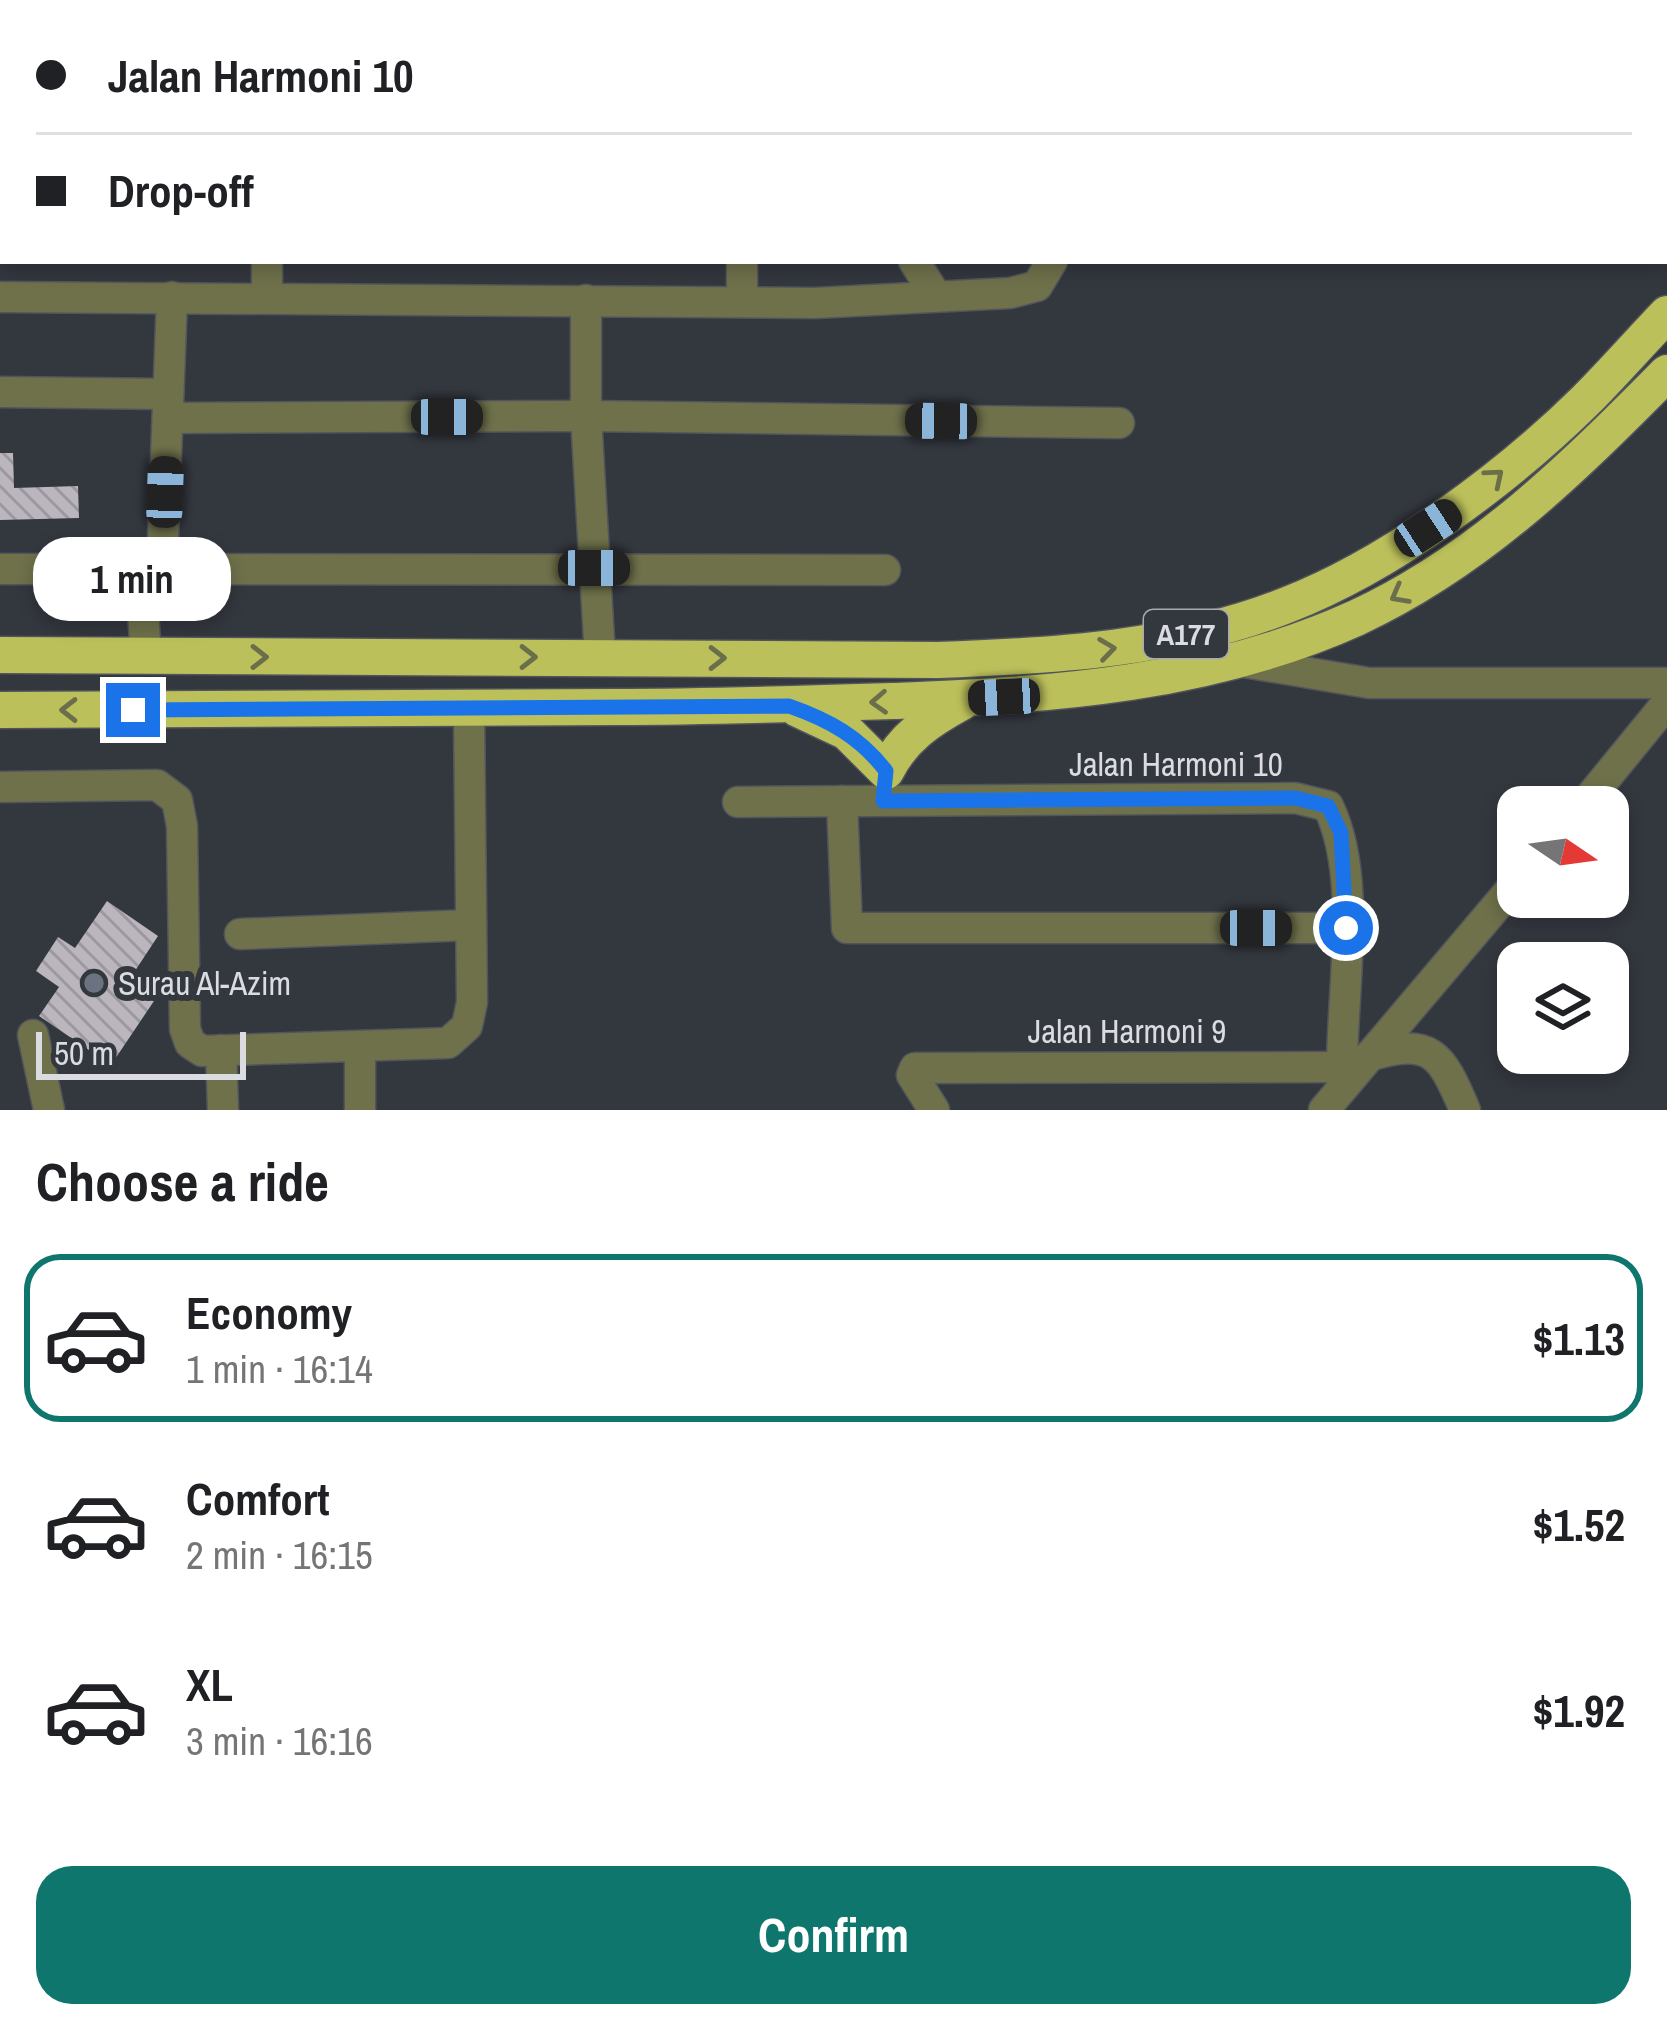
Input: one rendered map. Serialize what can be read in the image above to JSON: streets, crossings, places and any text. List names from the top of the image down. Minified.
{"streets":{"highway":["A177"],"street":["Jalan Harmoni 10","Jalan Harmoni 9"]},"crossings":[["Jalan Harmoni 10","Jalan Harmoni 9"]],"places":["Surau Al-Azim"],"scale_bar":"50 m","north":"right","page":{"banner":["Jalan Harmoni 10","Drop-off"],"bubble":"1 min","scale":"50 m","heading":"Choose a ride","list":[{"name":"Economy","note":"1 min · 16:14","value":"$1.13"},{"name":"Comfort","note":"2 min · 16:15","value":"$1.52"},{"name":"XL","note":"3 min · 16:16","value":"$1.92"}],"buttons":"Confirm"}}
